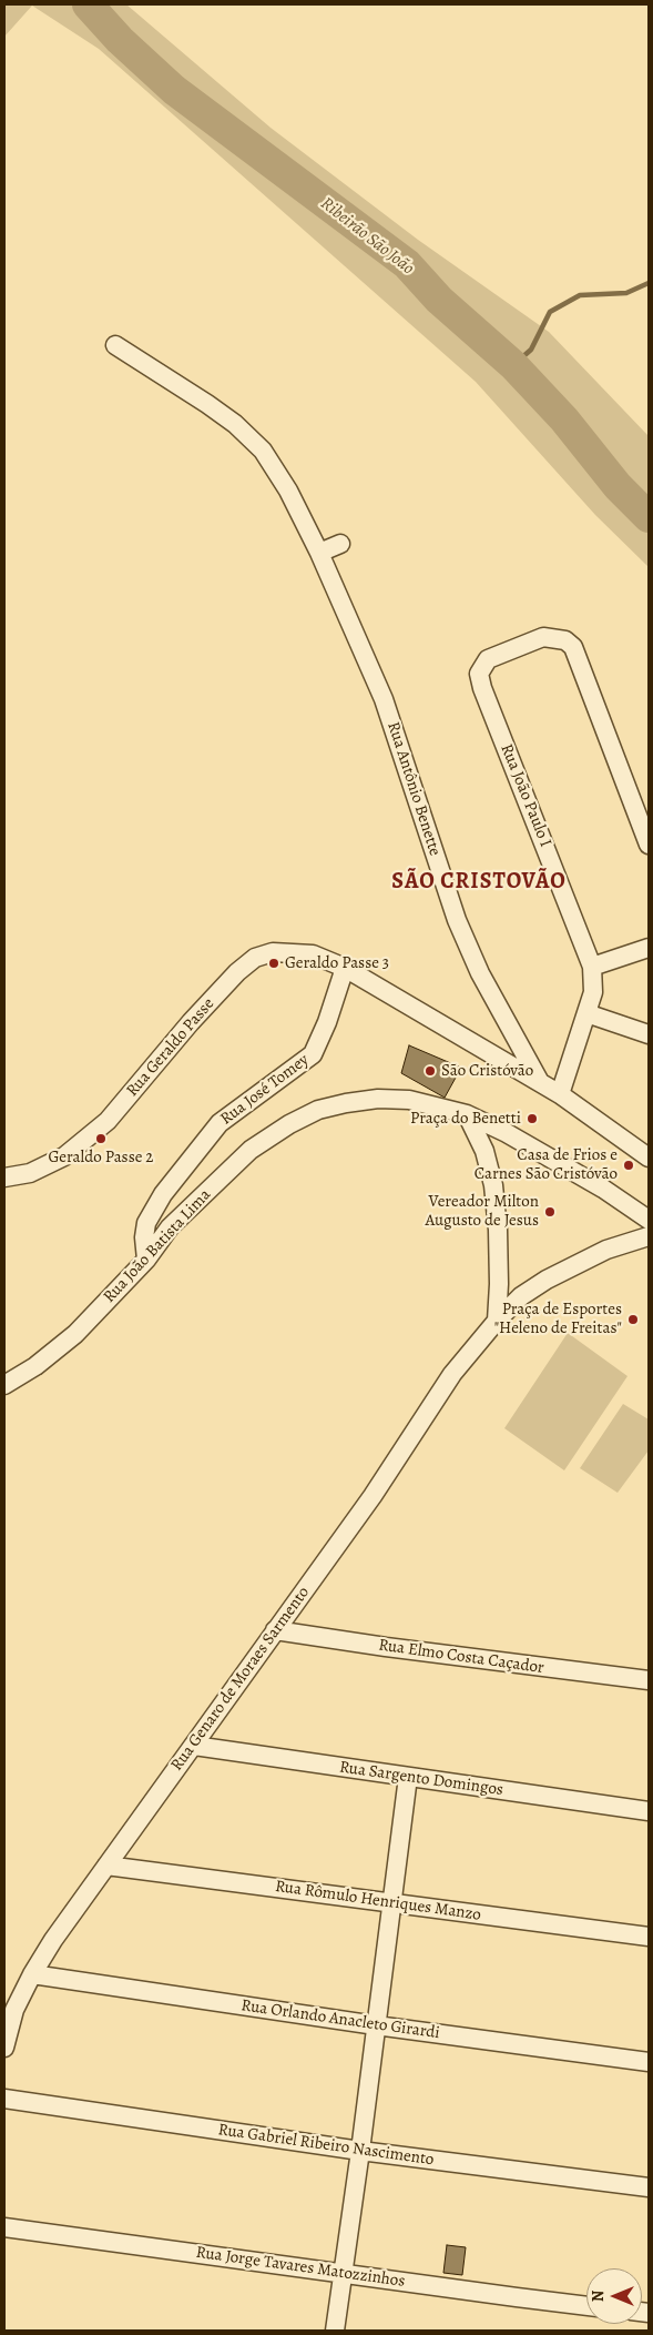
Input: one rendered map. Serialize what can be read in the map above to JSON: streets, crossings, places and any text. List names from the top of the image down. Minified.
{"streets":{"street":["Rua Antônio Benette","Rua João Paulo I","Rua Geraldo Passe","Rua José Tomey","Rua João Batista Lima","Rua Elmo Costa Caçador","Rua Genaro de Moraes Sarmento","Rua Sargento Domingos","Rua Rômulo Henriques Manzo","Rua Orlando Anacleto Girardi","Rua Gabriel Ribeiro Nascimento","Rua Jorge Tavares Matozzinhos"]},"crossings":[["Rua Antônio Benette","Rua Geraldo Passe"],["Rua João Paulo I","Rua Geraldo Passe"],["Rua Geraldo Passe","Rua José Tomey"],["Rua José Tomey","Rua João Batista Lima"],["Rua Elmo Costa Caçador","Rua Genaro de Moraes Sarmento"],["Rua Genaro de Moraes Sarmento","Rua Sargento Domingos"],["Rua Genaro de Moraes Sarmento","Rua Rômulo Henriques Manzo"],["Rua Genaro de Moraes Sarmento","Rua Orlando Anacleto Girardi"]],"districts":["SÃO CRISTOVÃO"],"water":["Ribeirão São João"],"places":["Geraldo Passe 3","São Cristóvão","Praça do Benetti","Geraldo Passe 2","Casa de Frios e Carnes São Cristóvão","Vereador Milton Augusto de Jesus","Praça de Esportes \"Heleno de Freitas\""],"north":"left"}
